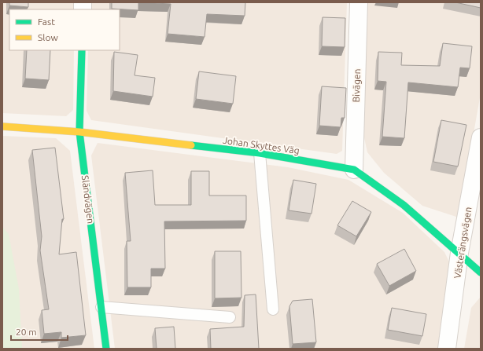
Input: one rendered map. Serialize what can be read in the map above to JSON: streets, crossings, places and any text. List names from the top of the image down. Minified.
{"streets":{"street":["Bivägen","Johan Skyttes Väg","Sländvägen","Västerängsvägen"]},"crossings":[["Bivägen","Johan Skyttes Väg"],["Johan Skyttes Väg","Sländvägen"],["Johan Skyttes Väg","Västerängsvägen"]],"legend":["Fast","Slow"],"scale_bar":"20 m"}
